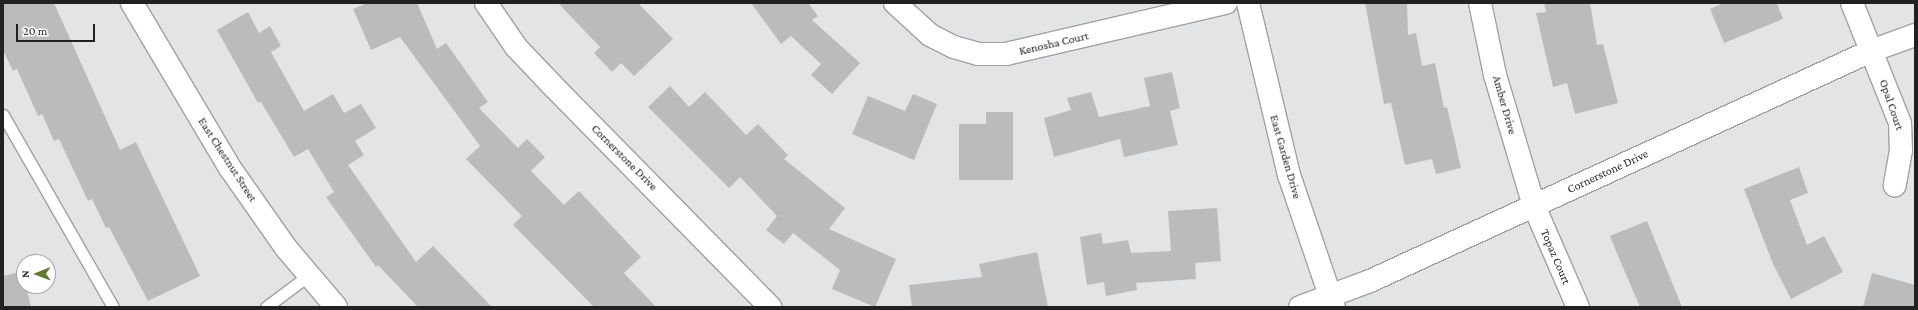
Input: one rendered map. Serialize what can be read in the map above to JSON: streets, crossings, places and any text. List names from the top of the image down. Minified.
{"streets":{"street":["Kenosha Court","Amber Drive","Opal Court","East Garden Drive","Cornerstone Drive","East Chestnut Street","Topaz Court"]},"crossings":[["Amber Drive","Cornerstone Drive"],["Amber Drive","Topaz Court"],["Opal Court","Cornerstone Drive"],["East Garden Drive","Cornerstone Drive"],["Cornerstone Drive","Topaz Court"]],"scale_bar":"20 m","north":"left"}
